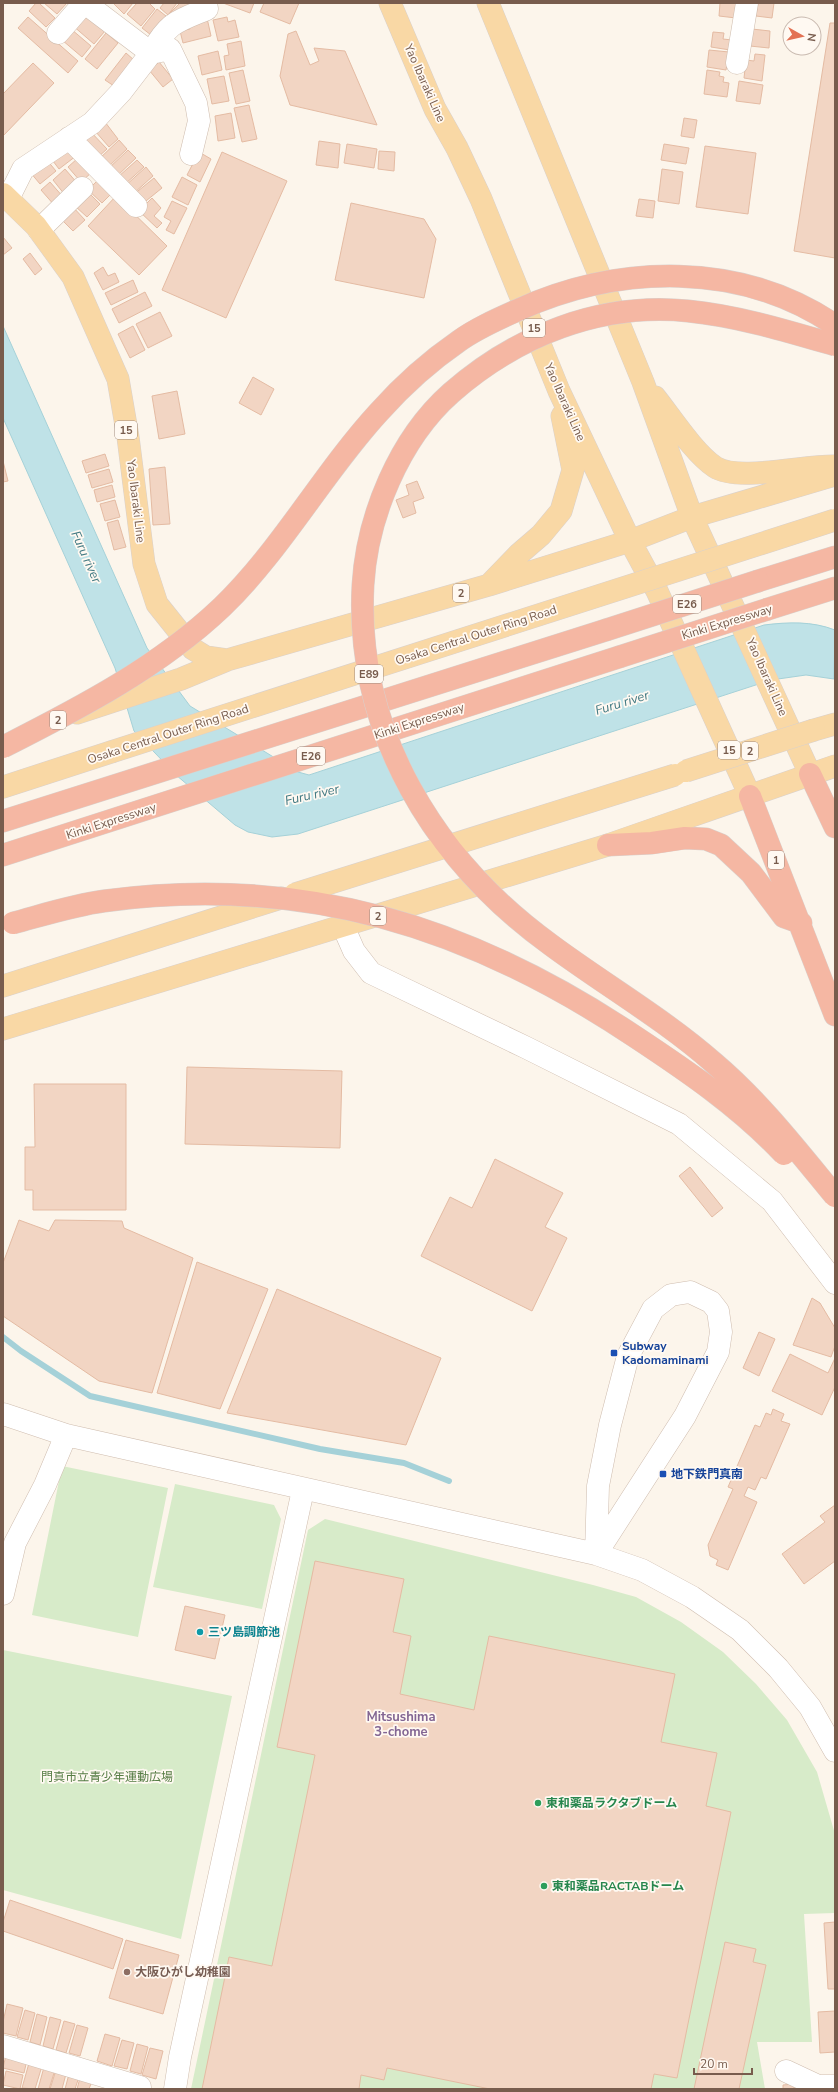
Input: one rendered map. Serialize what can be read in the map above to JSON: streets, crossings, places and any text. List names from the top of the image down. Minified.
{"streets":{"highway":["E26","Kinki Expressway","E89","1"],"main road":["Yao Ibaraki Line","15","2","Osaka Central Outer Ring Road"]},"crossings":[["Yao Ibaraki Line","2"],["Yao Ibaraki Line","1"],["2","1"]],"districts":["Mitsushima 3-chome"],"water":["Furu river"],"parks":["門真市立青少年運動広場"],"places":{"transit":["Subway Kadomaminami","地下鉄門真南"],"other":["三ツ島調節池","東和薬品ラクタブドーム","東和薬品RACTABドーム","大阪ひがし幼稚園"]},"scale_bar":"20 m","north":"right"}
